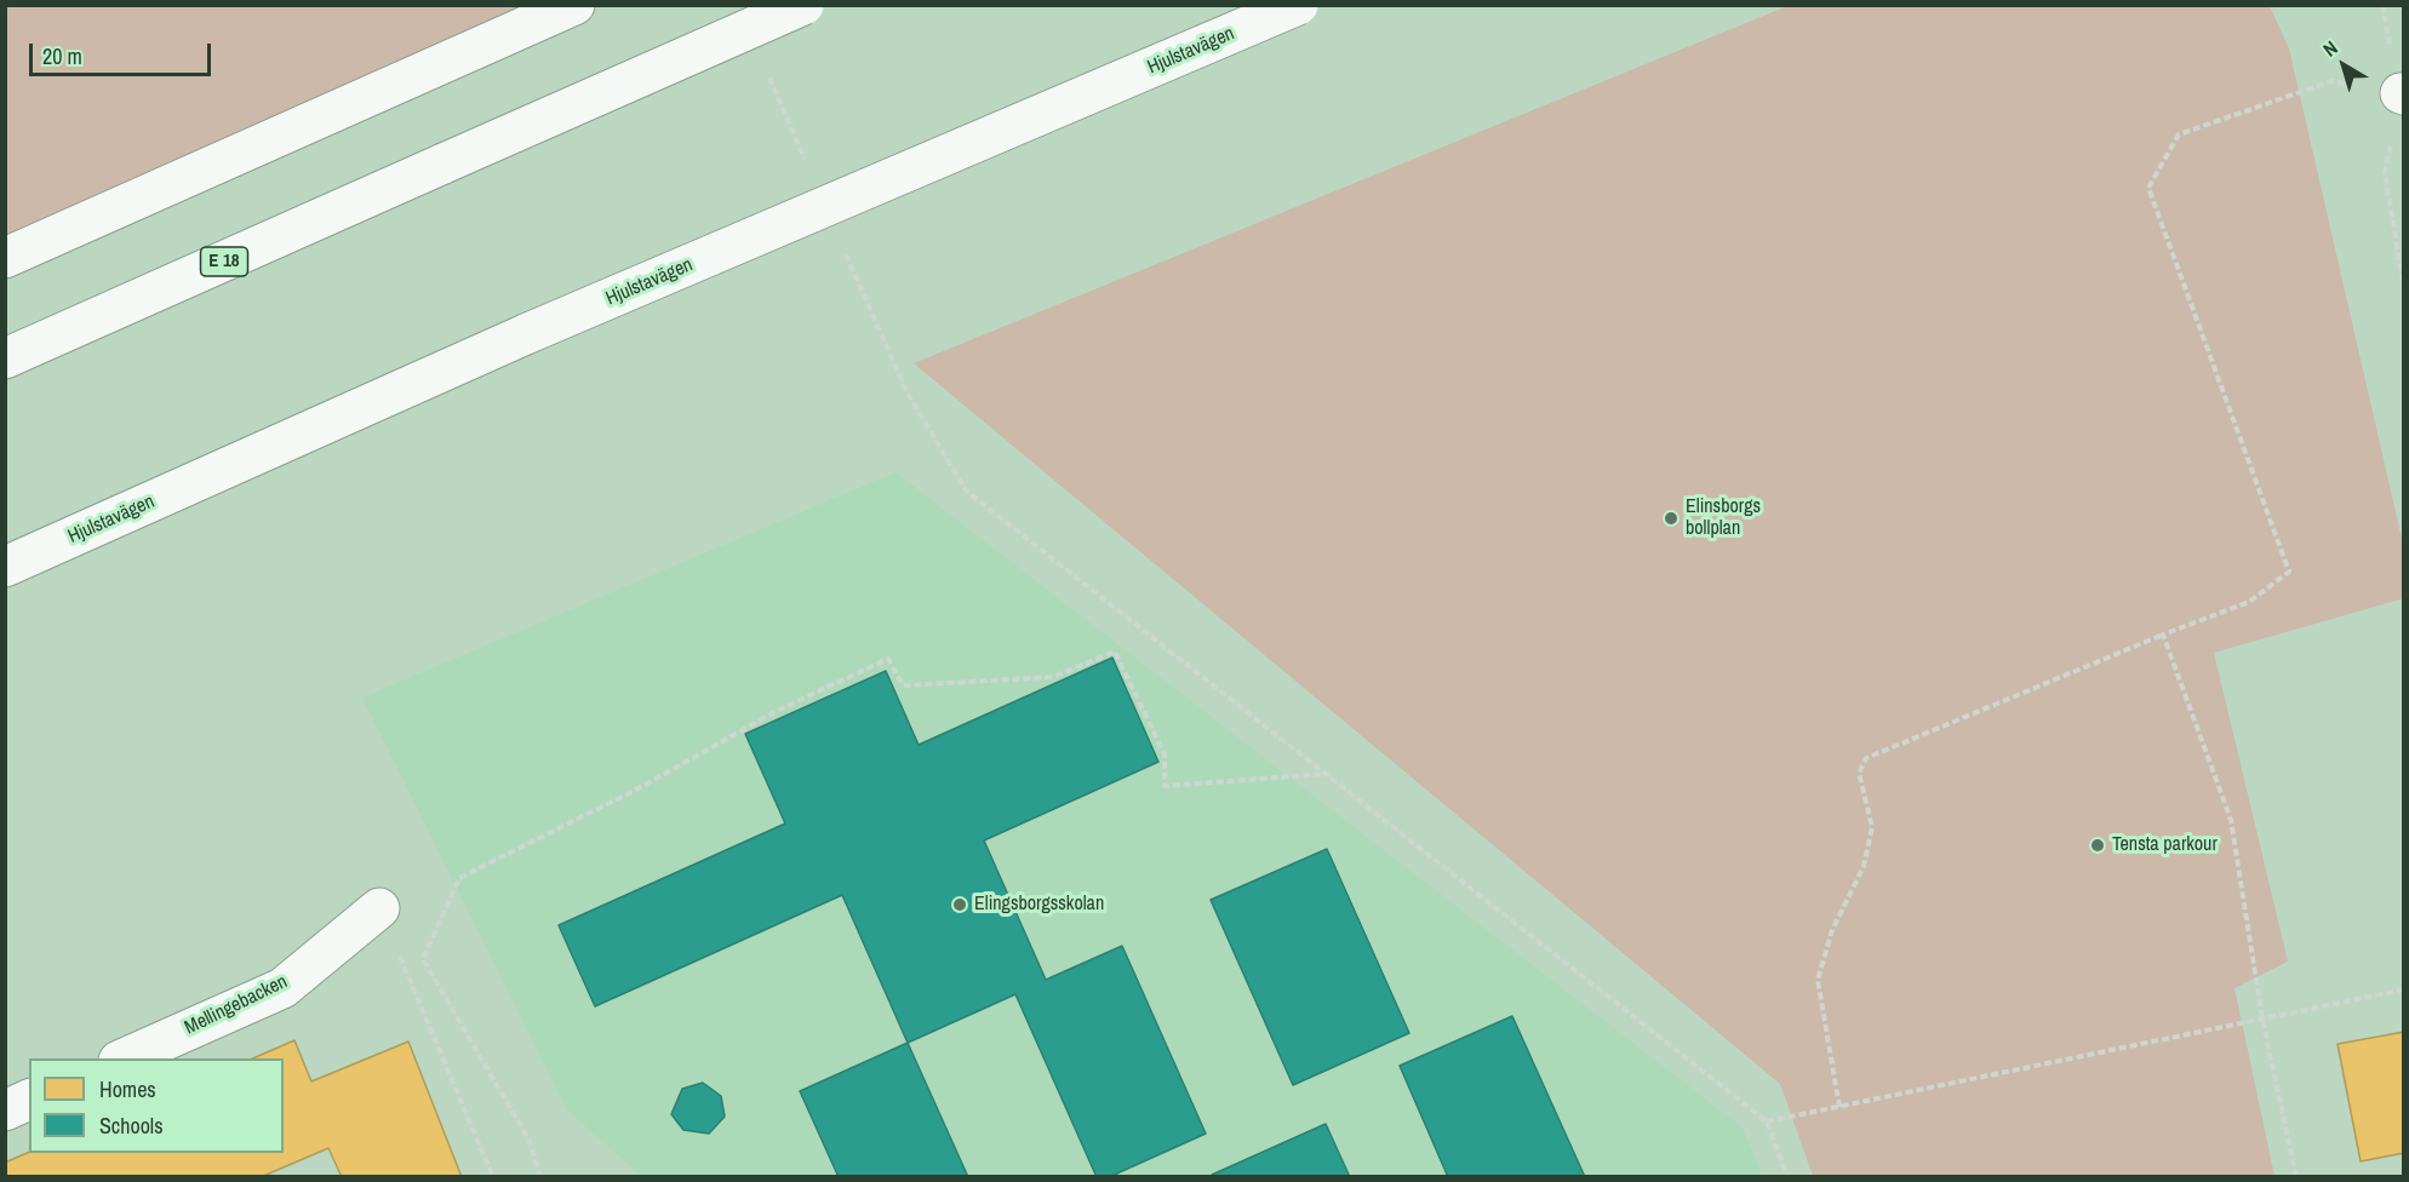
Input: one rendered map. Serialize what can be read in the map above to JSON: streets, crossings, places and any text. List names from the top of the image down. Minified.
{"streets":{"main road":["Hjulstavägen","E 18","Mellingebacken"]},"places":["Elinsborgs bollplan","Tensta parkour","Elingsborgsskolan"],"legend":["Homes","Schools"],"scale_bar":"20 m","north":"top left"}
